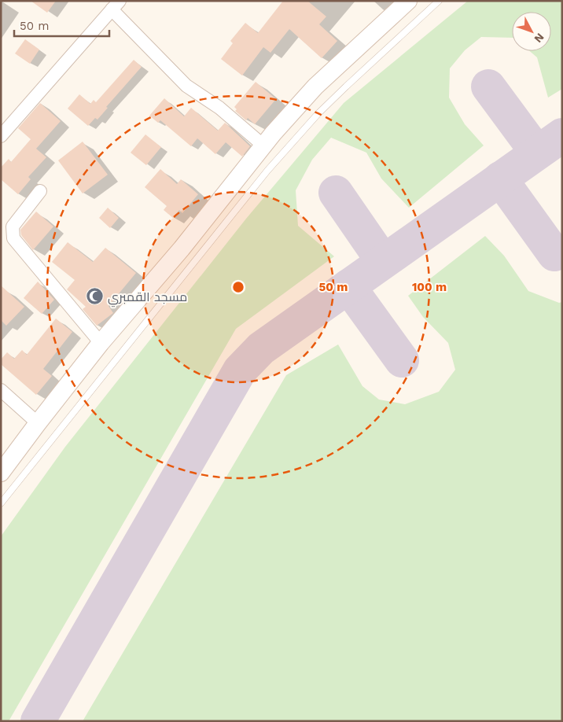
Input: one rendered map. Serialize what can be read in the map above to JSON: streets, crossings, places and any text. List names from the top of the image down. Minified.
{"places":{"mosque":["مسجد القمبري"]},"scale_bar":"50 m","north":"bottom right","rings":["50 m","100 m"]}
